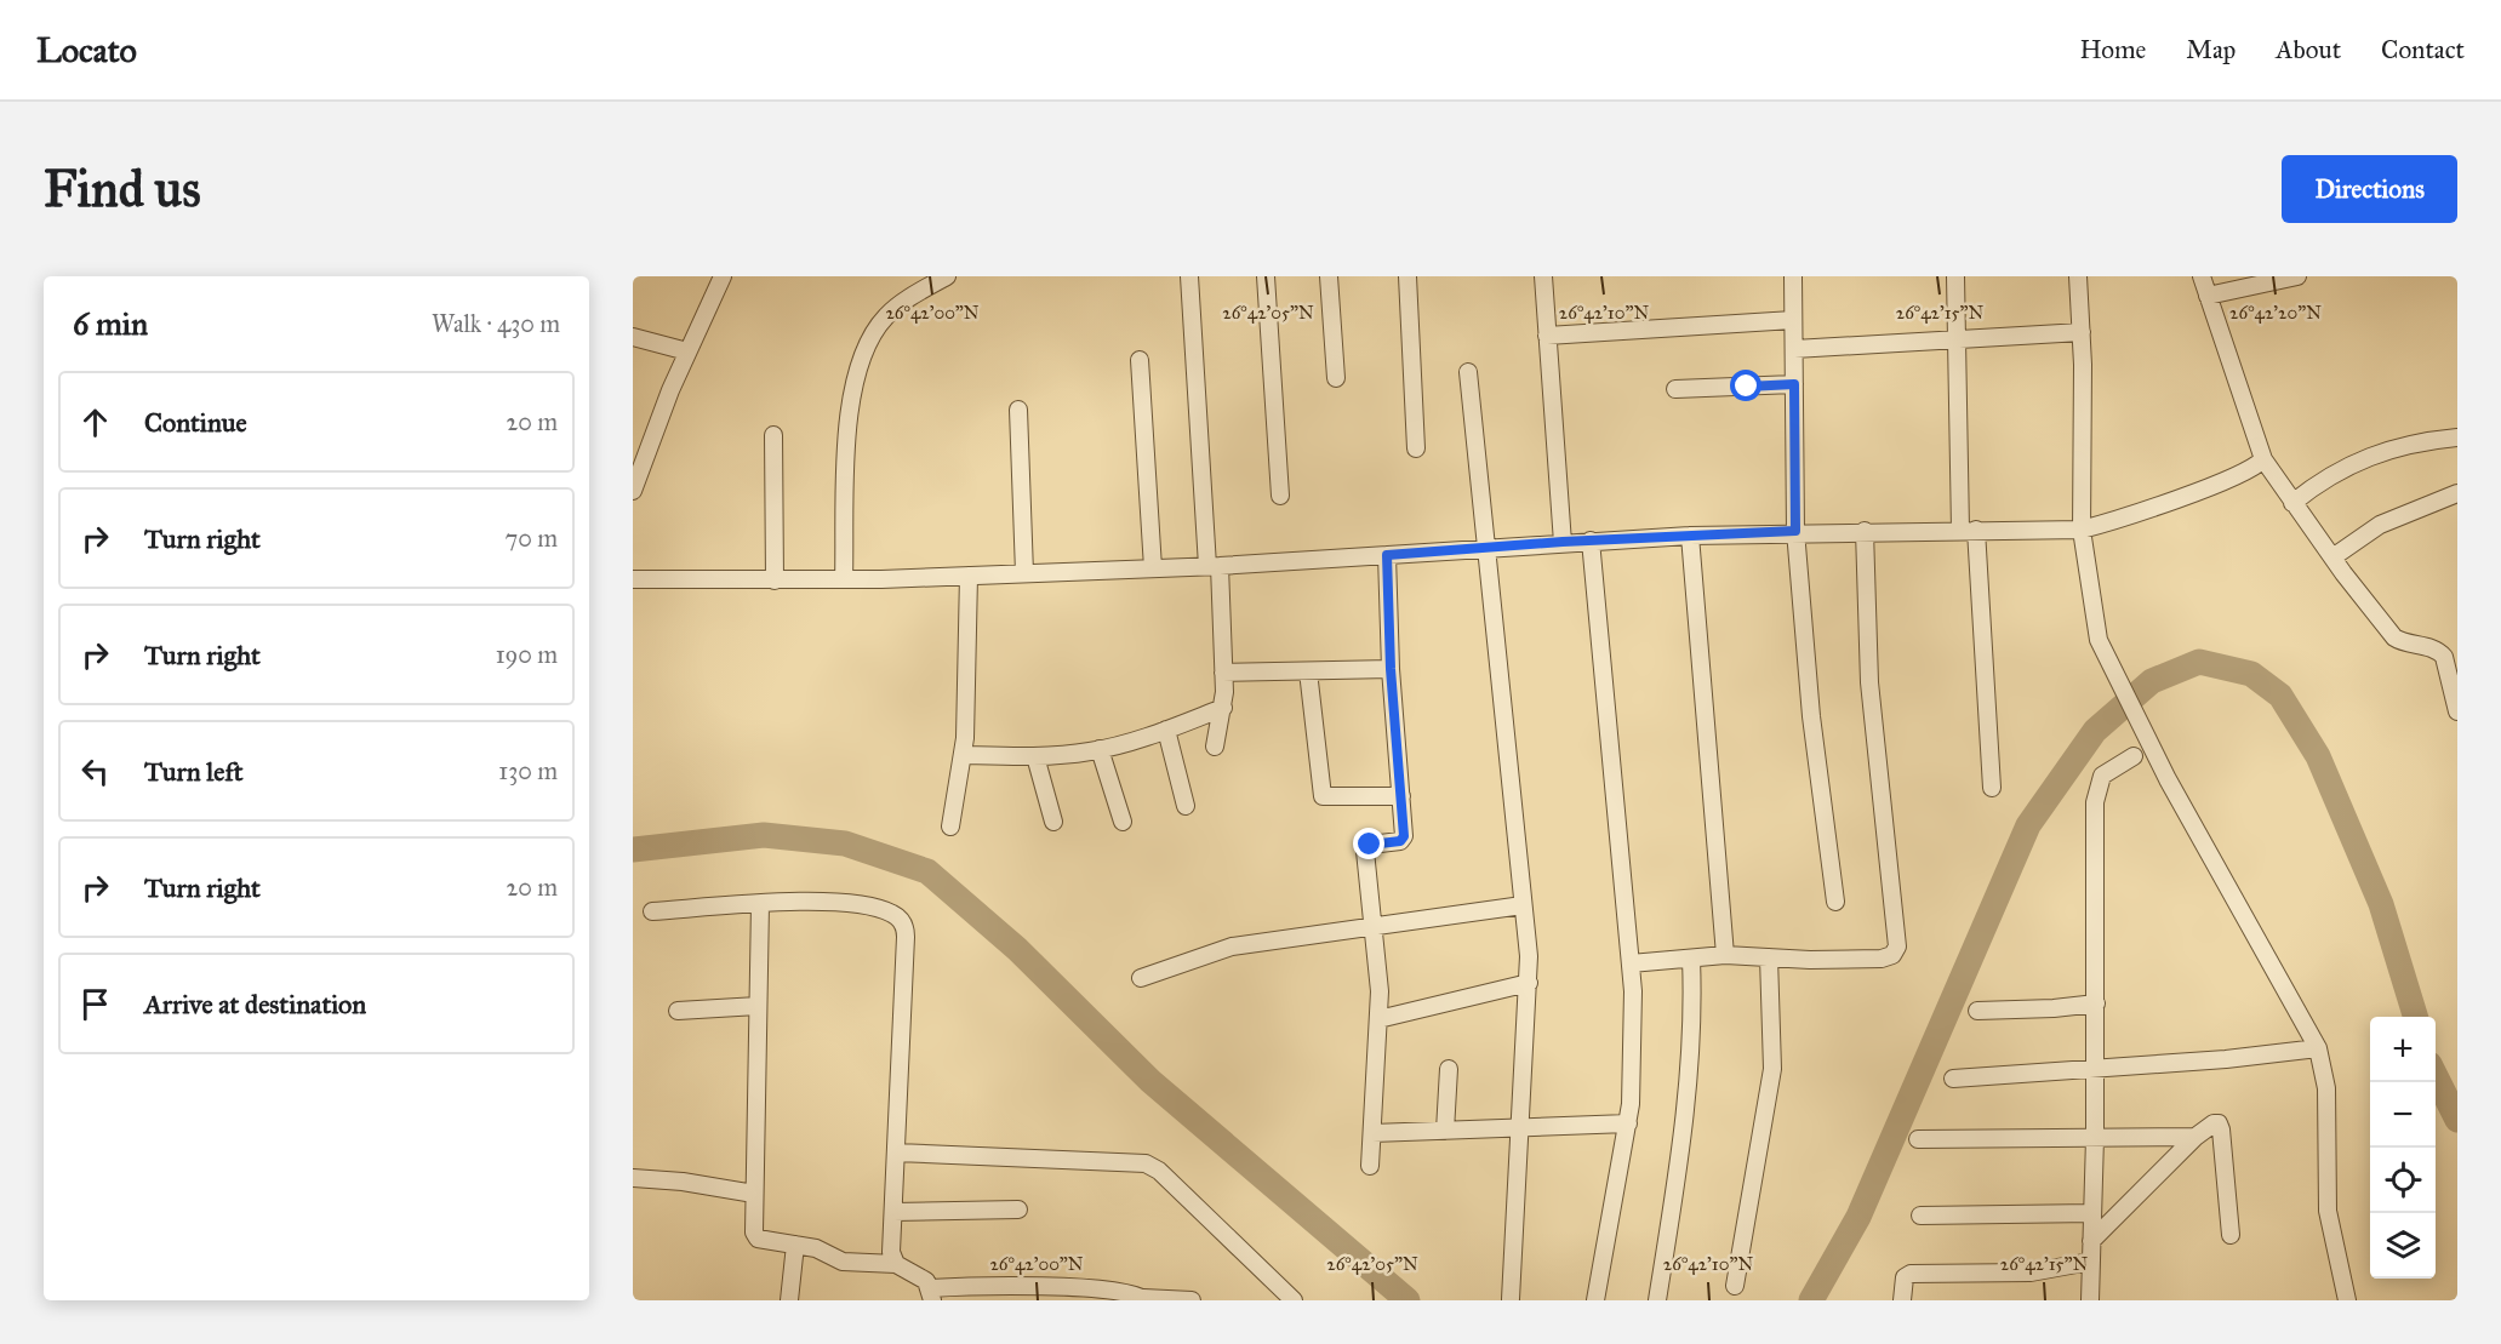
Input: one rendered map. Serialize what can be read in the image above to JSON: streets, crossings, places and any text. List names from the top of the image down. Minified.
{"page":{"header":"Locato","nav":["Home","Map","About","Contact"],"buttons":"Directions","title":"Find us","heading":["6 min","Walk · 430 m"],"list":[["Continue","20 m"],["Turn right","70 m"],["Turn right","190 m"],["Turn left","130 m"],["Turn right","20 m"],"Arrive at destination"],"map_buttons":["+","−"]},"coordinates":["26°42'00\"N","26°42'05\"N","26°42'10\"N","26°42'15\"N","26°42'20\"N"]}
